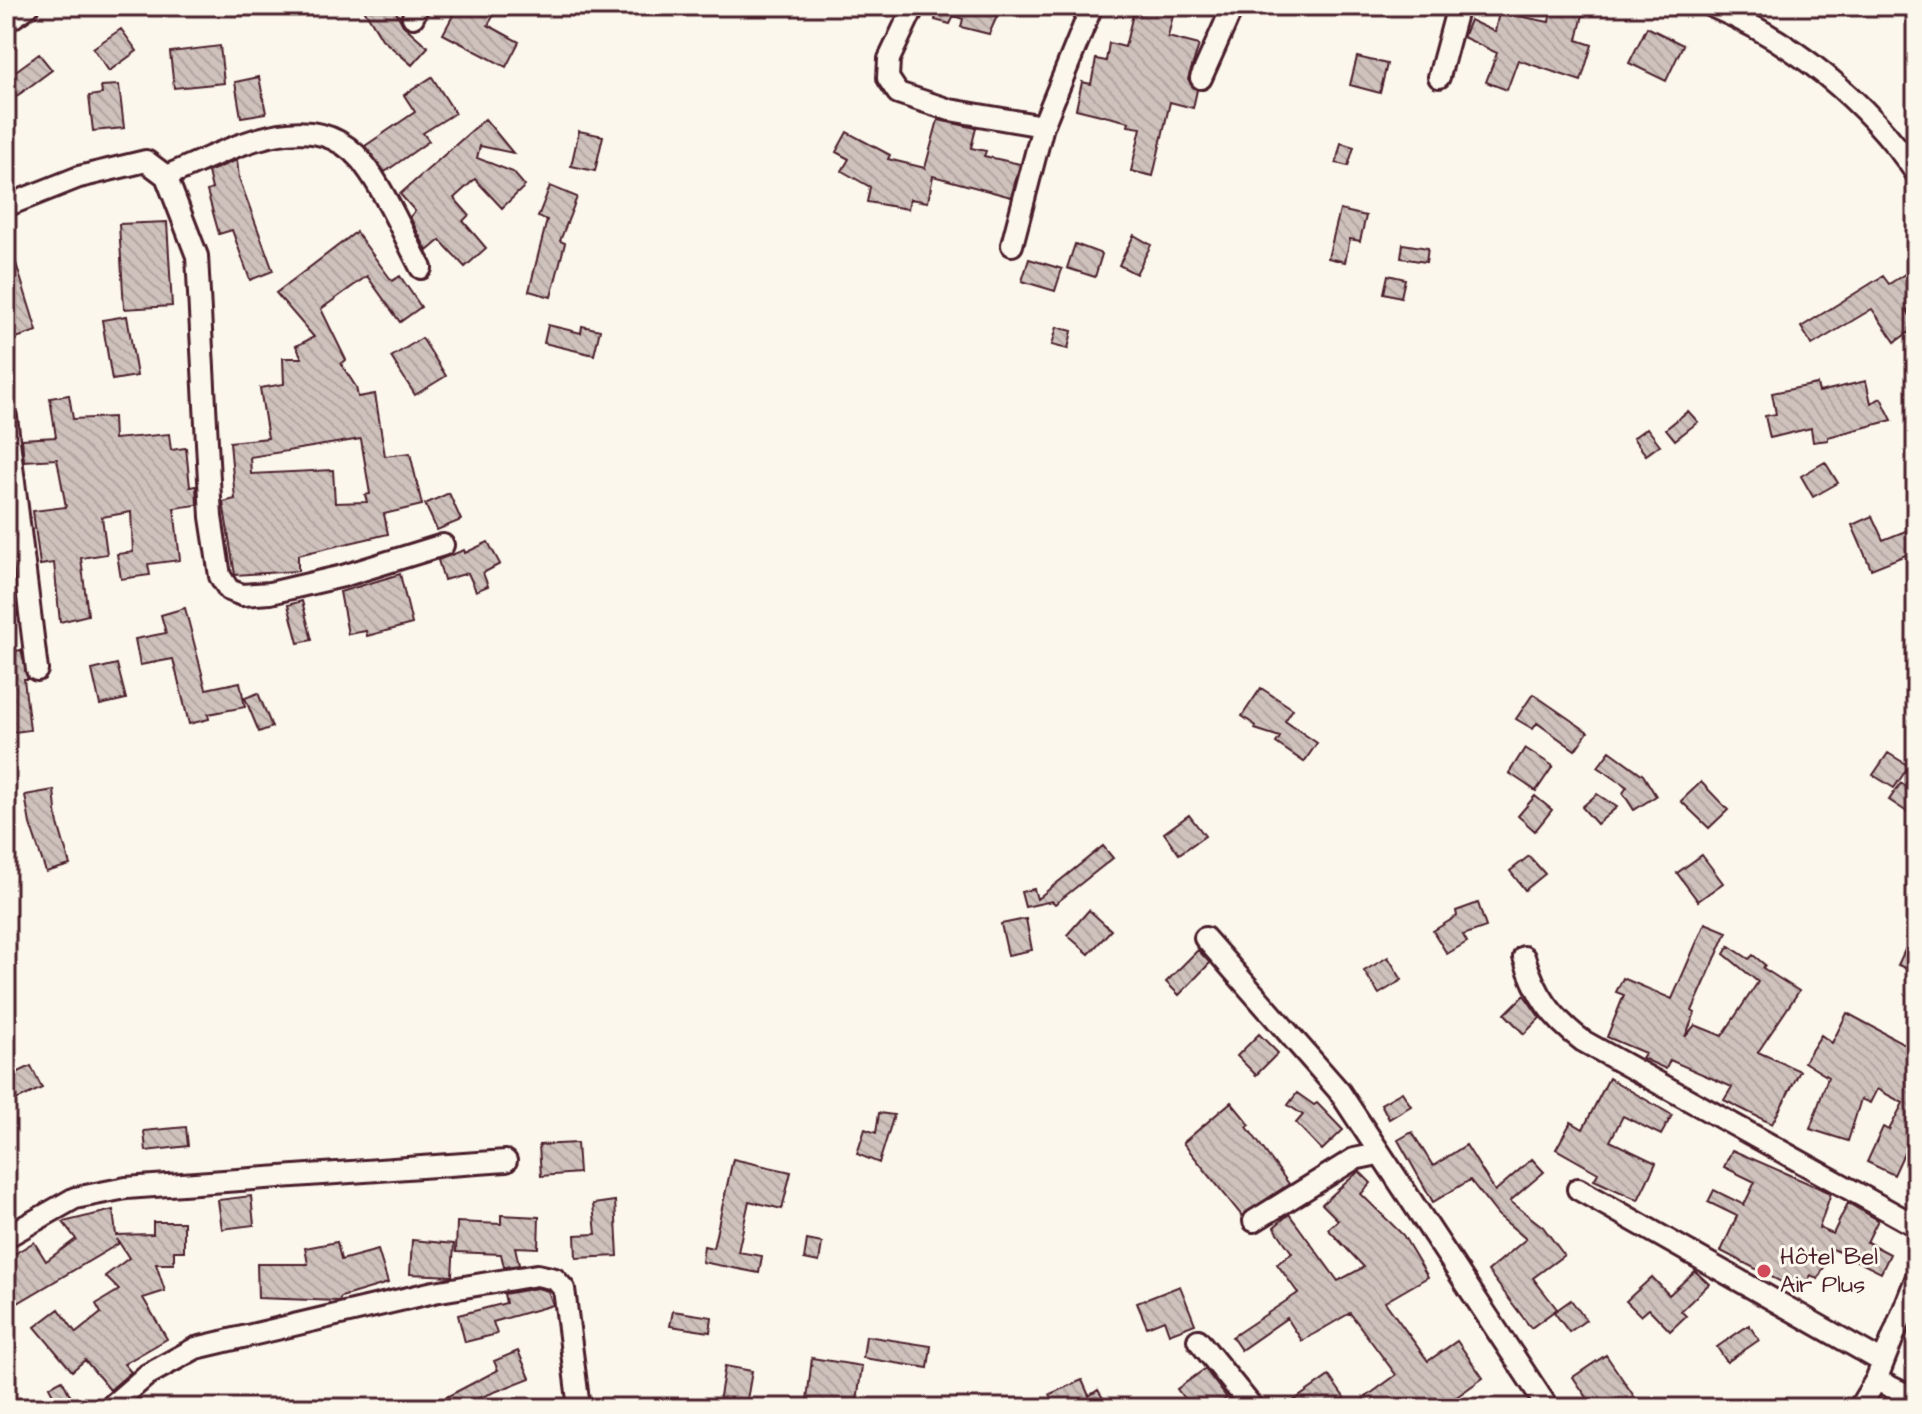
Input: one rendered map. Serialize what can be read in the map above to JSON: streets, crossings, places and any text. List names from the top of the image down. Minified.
{"places":["Hôtel Bel Air Plus"]}
